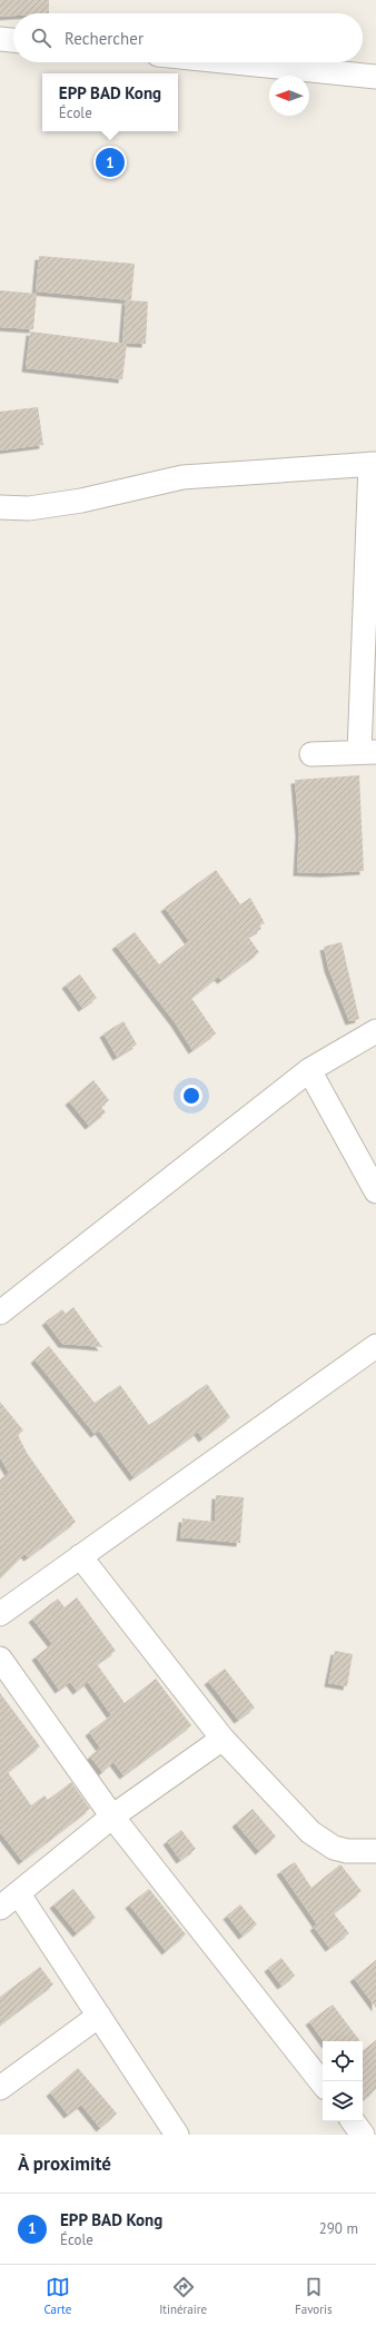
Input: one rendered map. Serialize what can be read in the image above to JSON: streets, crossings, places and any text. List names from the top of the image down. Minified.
{"north":"left","page":{"search":"Rechercher","popup":["EPP BAD Kong","École"],"pins":"1","heading":"À proximité","list":[{"mark":"1","name":"EPP BAD Kong","note":"École","value":"290 m"}],"nav":["Carte","Itinéraire","Favoris"]}}
